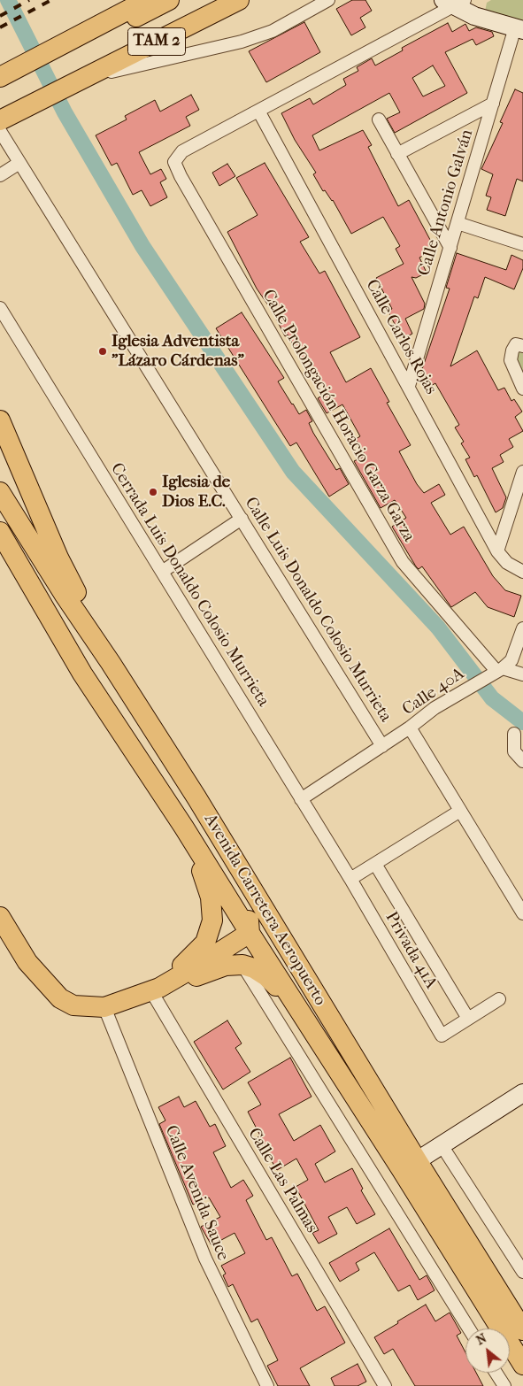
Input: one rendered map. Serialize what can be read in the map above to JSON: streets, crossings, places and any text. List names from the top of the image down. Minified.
{"streets":{"main road":["TAM 2","Avenida Carretera Aeropuerto"],"street":["Calle Antonio Galván","Calle Carlos Rojas","Calle Prolongación Horacio Garza Garza","Cerrada Luis Donaldo Colosio Murrieta","Calle Luis Donaldo Colosio Murrieta","Calle 40A","Privada 41A","Calle Las Palmas","Calle Avenida Sauce"]},"crossings":[["Calle Antonio Galván","Calle Carlos Rojas"],["Calle Carlos Rojas","Calle Prolongación Horacio Garza Garza"],["Calle Prolongación Horacio Garza Garza","Calle 40A"],["Cerrada Luis Donaldo Colosio Murrieta","Calle 40A"],["Cerrada Luis Donaldo Colosio Murrieta","Privada 41A"],["Calle Luis Donaldo Colosio Murrieta","Calle 40A"]],"places":["Iglesia Adventista \"Lázaro Cárdenas\"","Iglesia de Dios E.C."],"north":"top left"}
